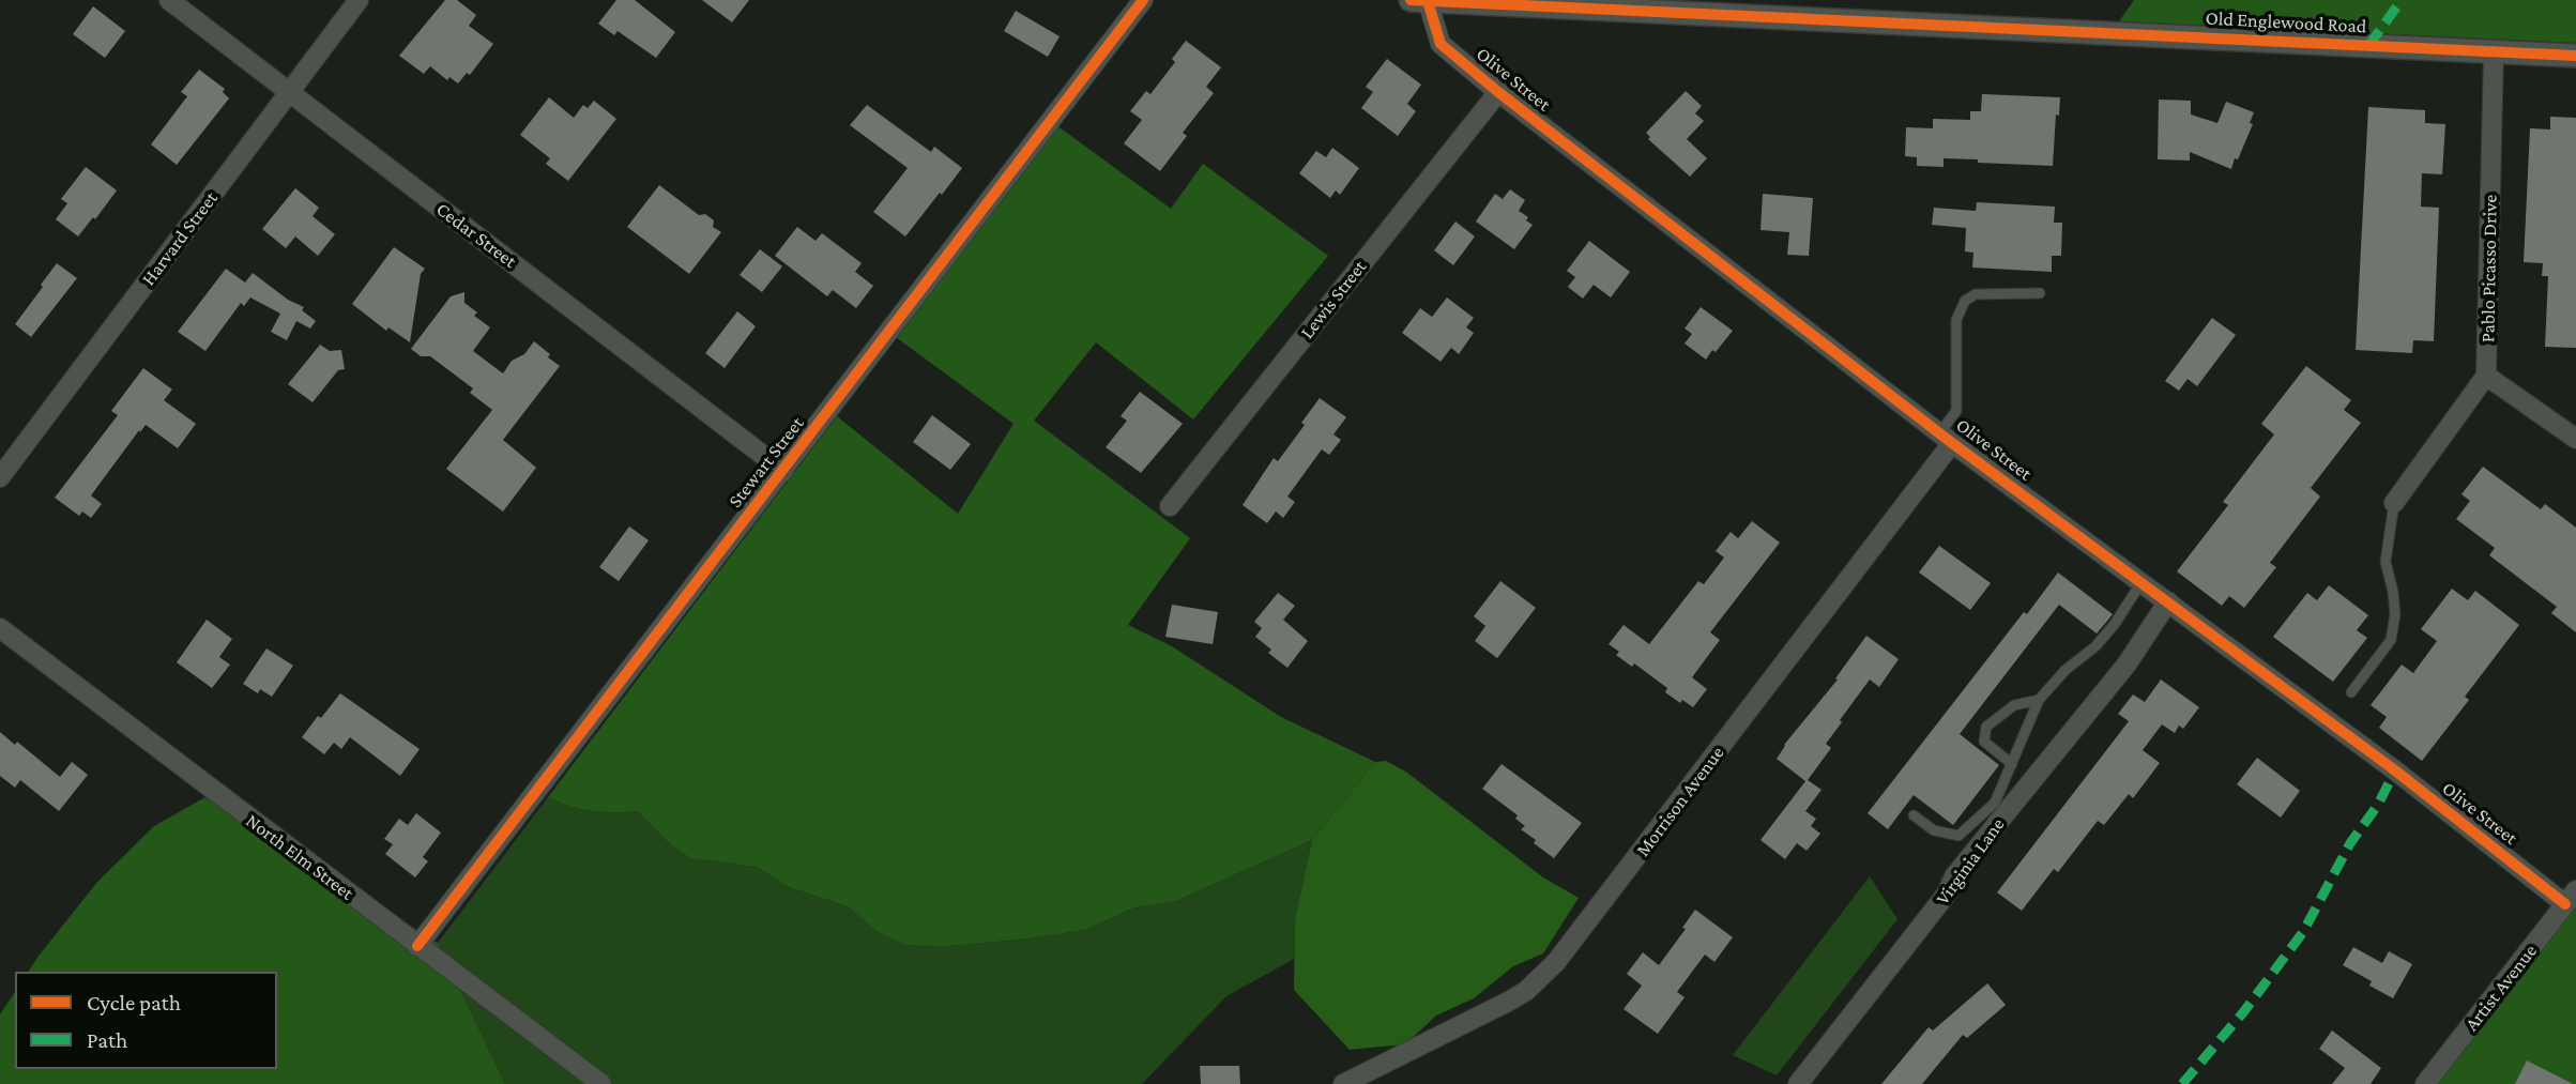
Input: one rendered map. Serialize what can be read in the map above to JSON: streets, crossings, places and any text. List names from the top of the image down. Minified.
{"streets":{"street":["Old Englewood Road","Olive Street","Cedar Street","Harvard Street","Pablo Picasso Drive","Lewis Street","Stewart Street","Morrison Avenue","North Elm Street","Virginia Lane","Artist Avenue"]},"crossings":[["Old Englewood Road","Olive Street"],["Old Englewood Road","Pablo Picasso Drive"],["Olive Street","Lewis Street"],["Olive Street","Morrison Avenue"],["Olive Street","Virginia Lane"],["Olive Street","Artist Avenue"],["Cedar Street","Harvard Street"],["Cedar Street","Stewart Street"],["Stewart Street","North Elm Street"]],"legend":["Cycle path","Path"]}
